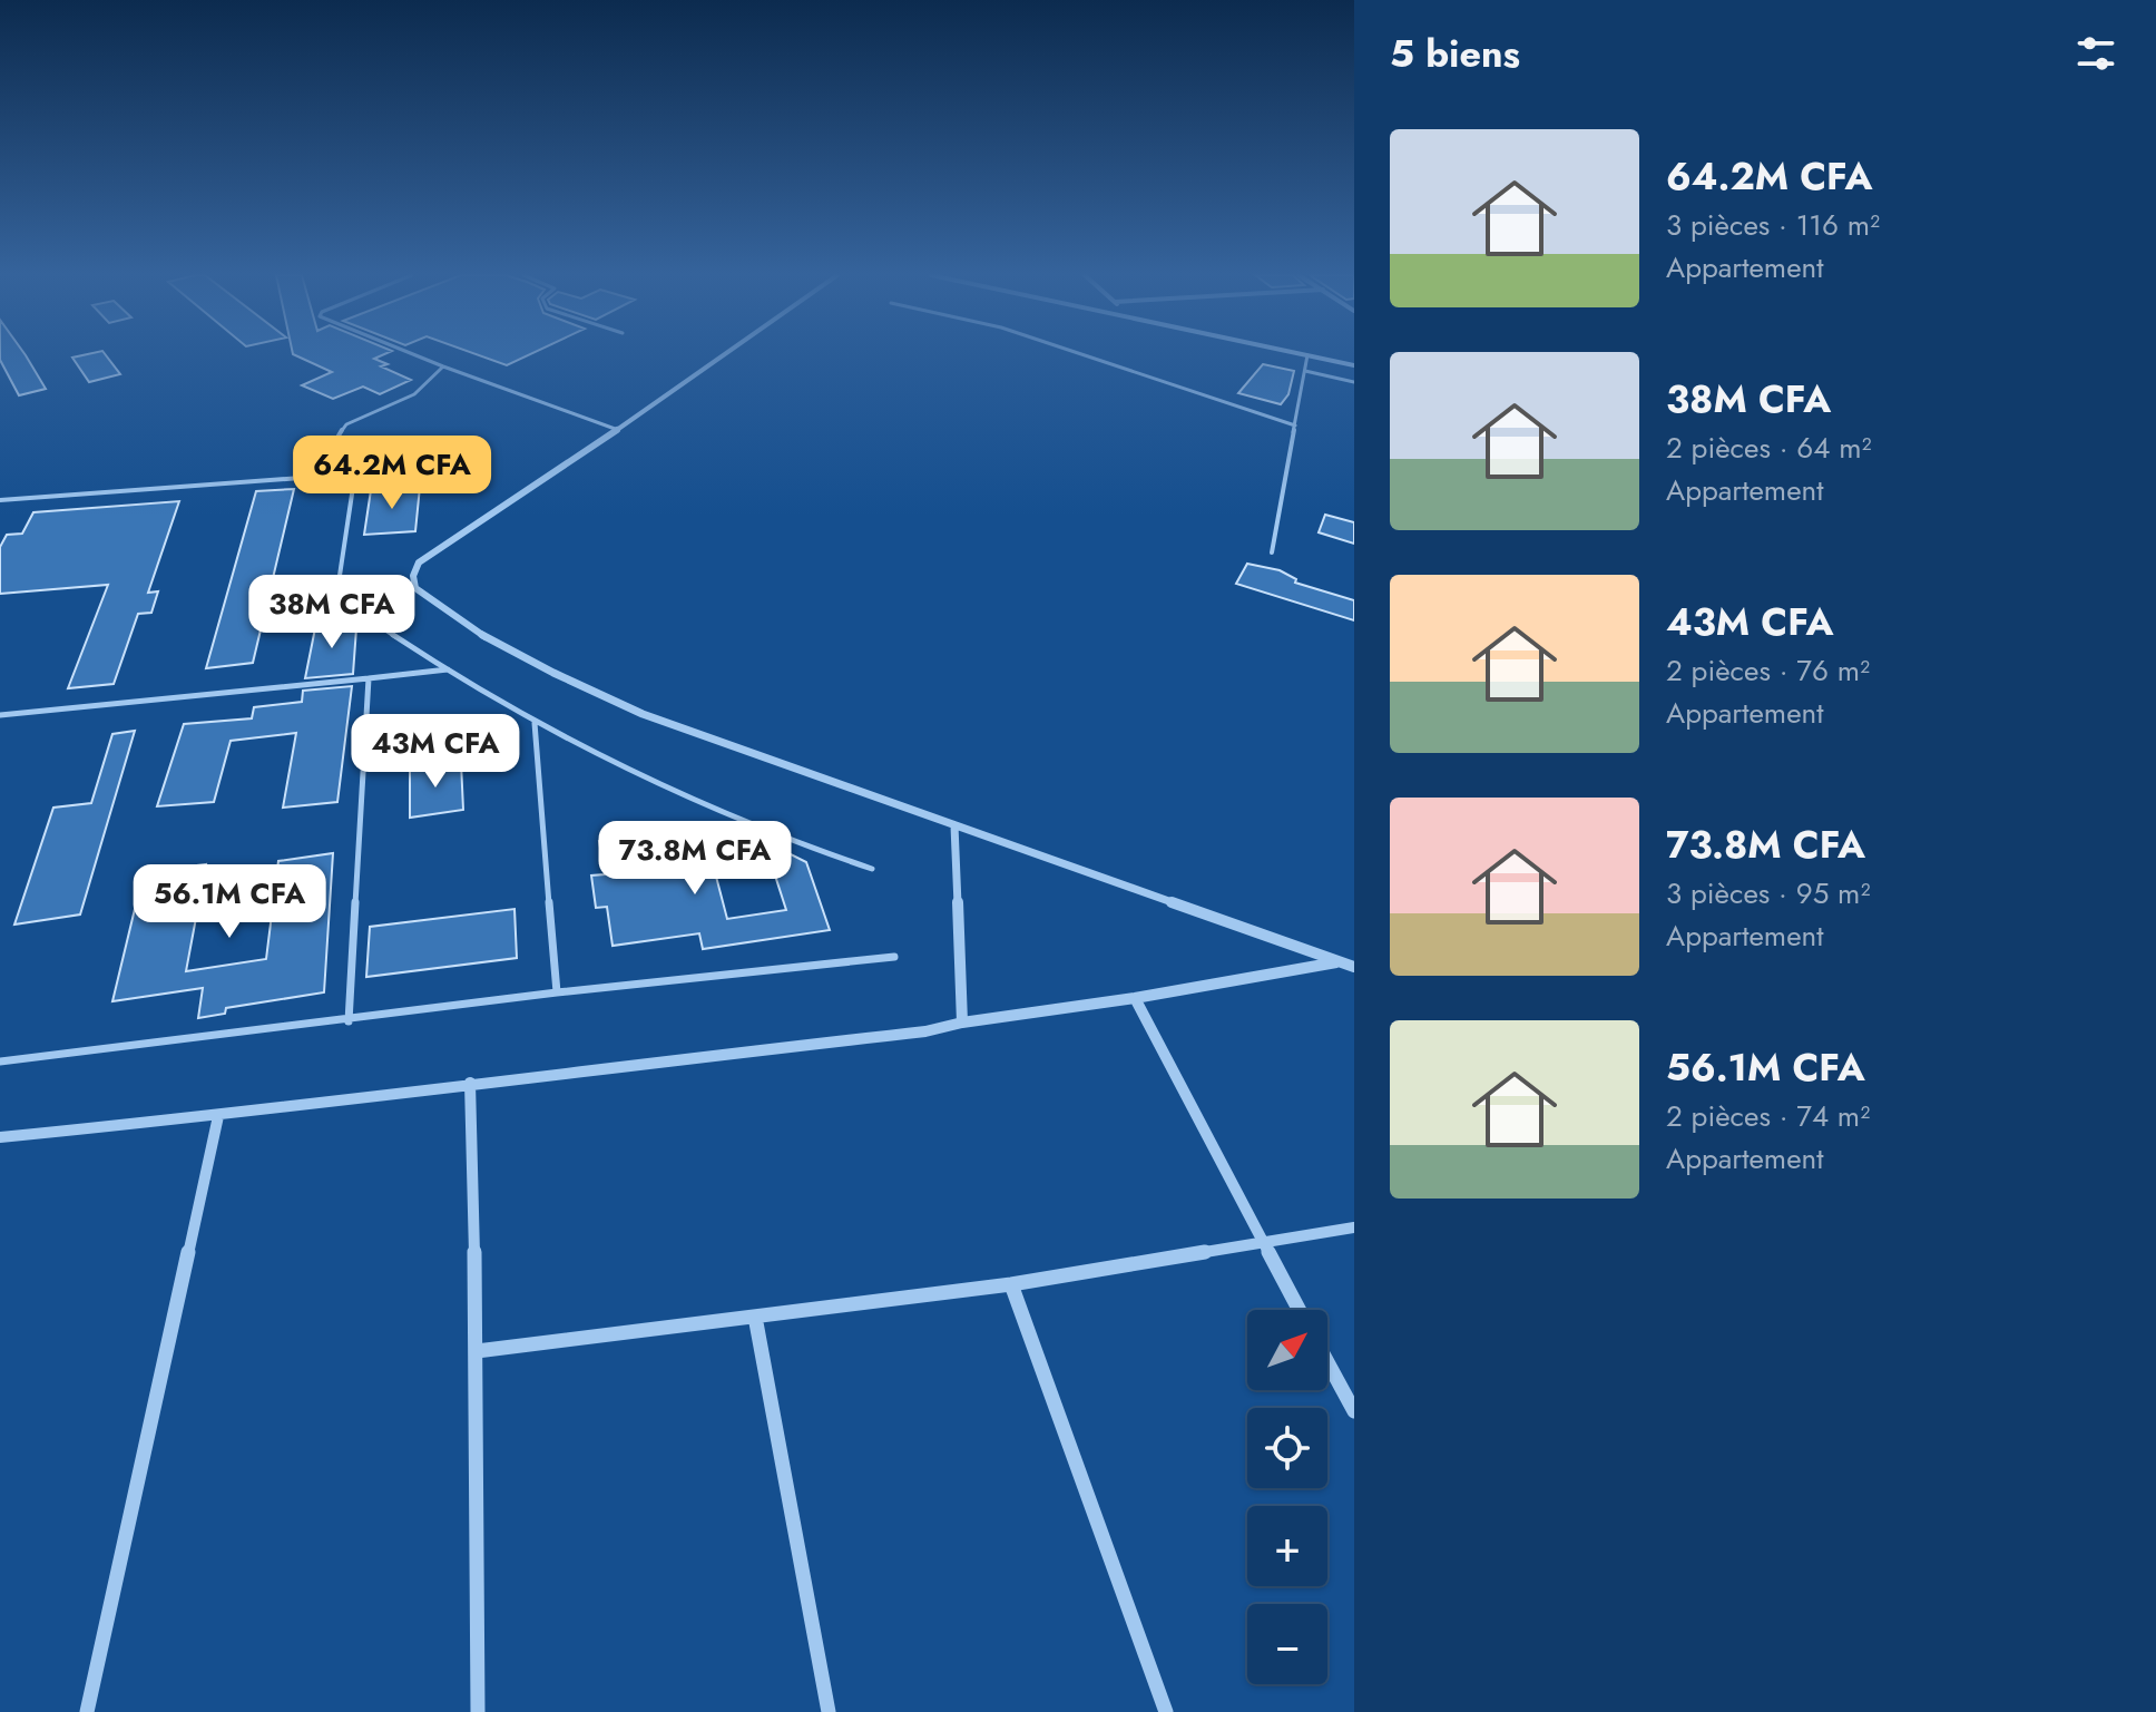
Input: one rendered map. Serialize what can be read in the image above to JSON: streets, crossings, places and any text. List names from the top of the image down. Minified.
{"north":"top right","page":{"heading":"5 biens","list":[{"name":"64.2M CFA","note":"3 pièces · 116 m² · Appartement"},{"name":"38M CFA","note":"2 pièces · 64 m² · Appartement"},{"name":"43M CFA","note":"2 pièces · 76 m² · Appartement"},{"name":"73.8M CFA","note":"3 pièces · 95 m² · Appartement"},{"name":"56.1M CFA","note":"2 pièces · 74 m² · Appartement"}],"price":["64.2M CFA","38M CFA","43M CFA","73.8M CFA","56.1M CFA"],"map_buttons":["+","−"]}}
